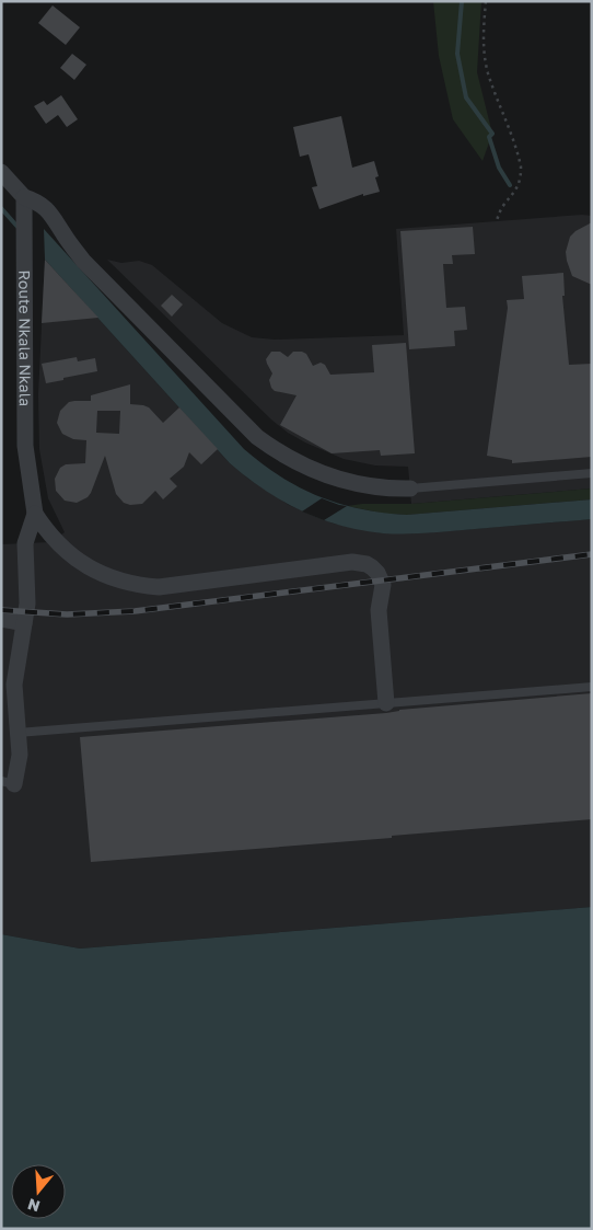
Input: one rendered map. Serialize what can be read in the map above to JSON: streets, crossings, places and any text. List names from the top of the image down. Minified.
{"streets":{"street":["Route Nkala Nkala"]},"north":"bottom"}
